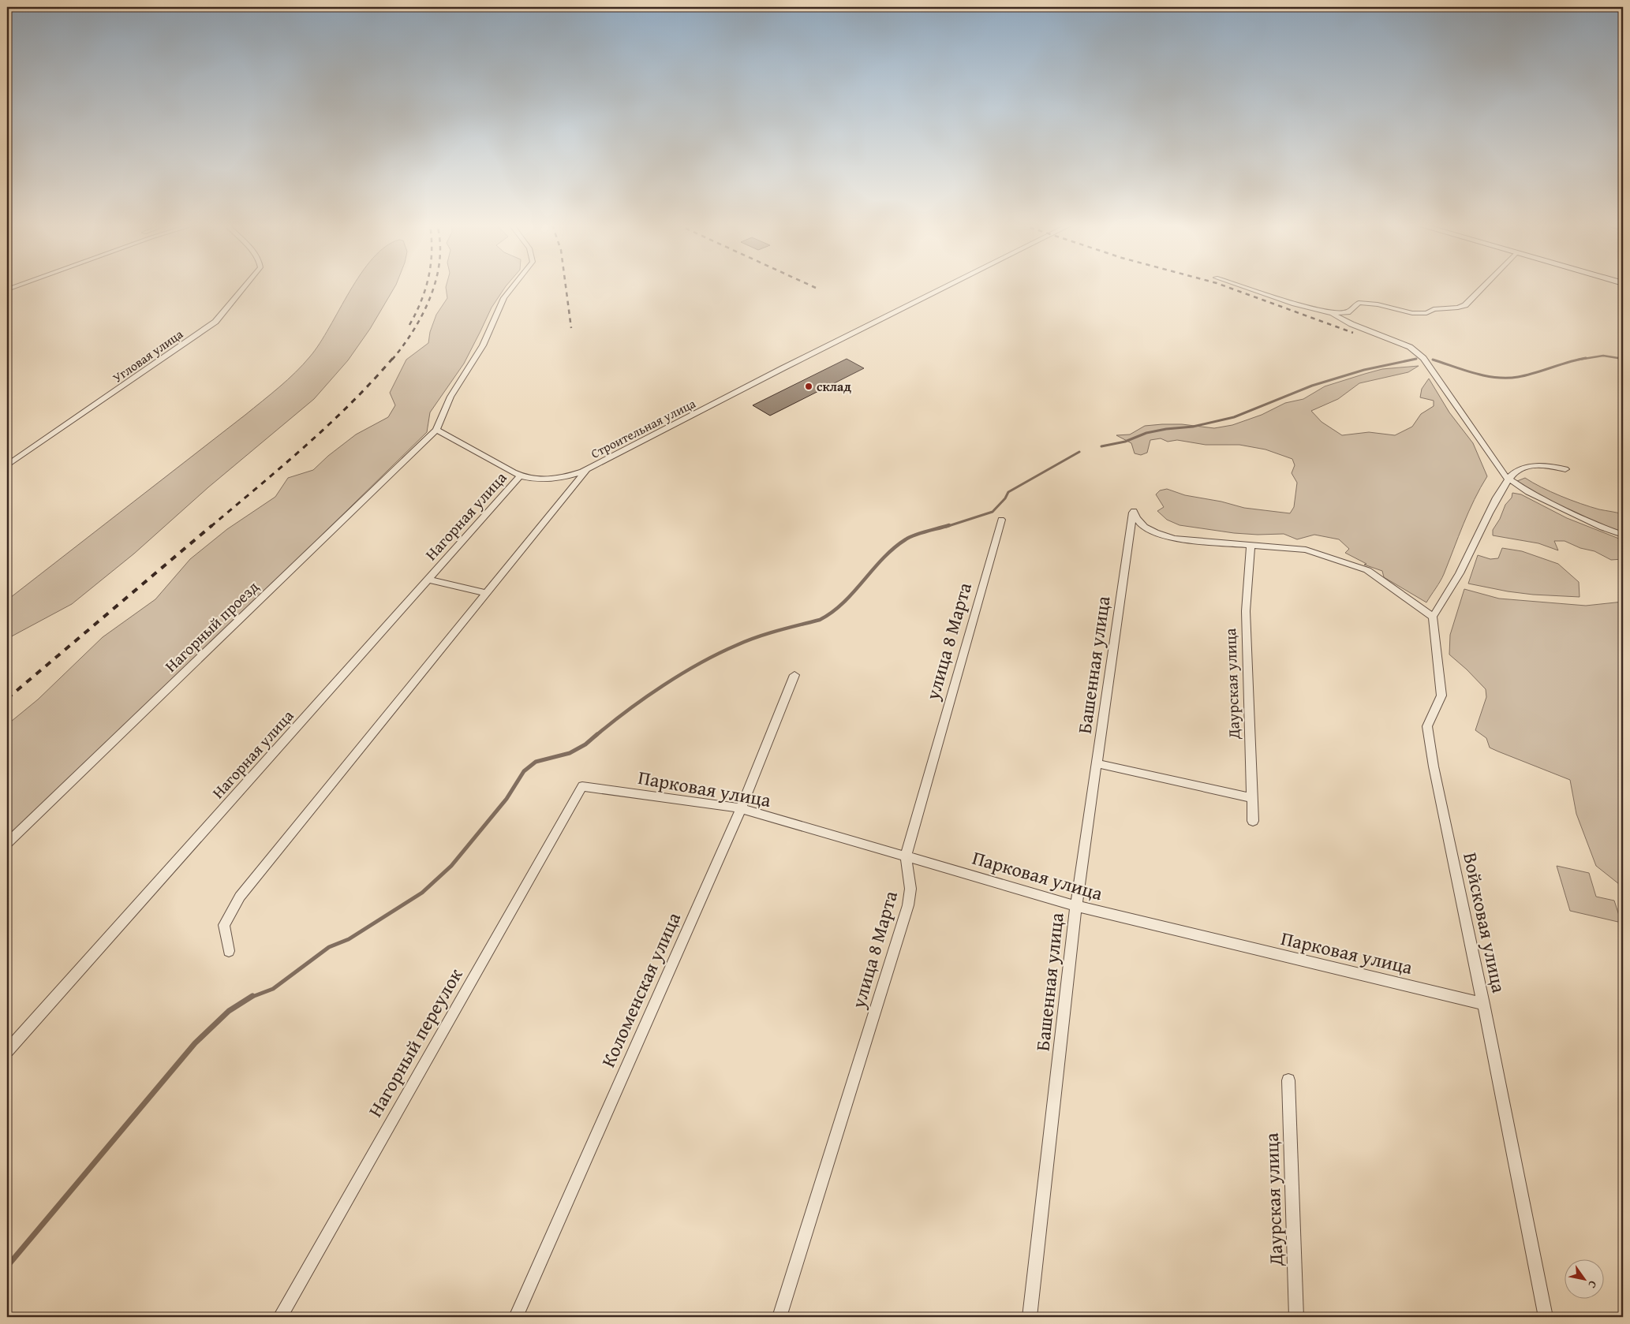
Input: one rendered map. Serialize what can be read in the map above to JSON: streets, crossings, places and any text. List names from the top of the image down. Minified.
{"streets":{"street":["Угловая улица","Строительная улица","Нагорная улица","Нагорный проезд","улица 8 Марта","Башенная улица","Даурская улица","Парковая улица","Войсковая улица","Коломенская улица","Нагорный переулок"]},"crossings":[["Строительная улица","Нагорная улица"],["Строительная улица","Нагорный проезд"],["улица 8 Марта","Парковая улица"],["Башенная улица","Даурская улица"],["Башенная улица","Парковая улица"],["Парковая улица","Войсковая улица"],["Парковая улица","Коломенская улица"],["Парковая улица","Нагорный переулок"]],"places":["склад"],"north":"bottom right"}
